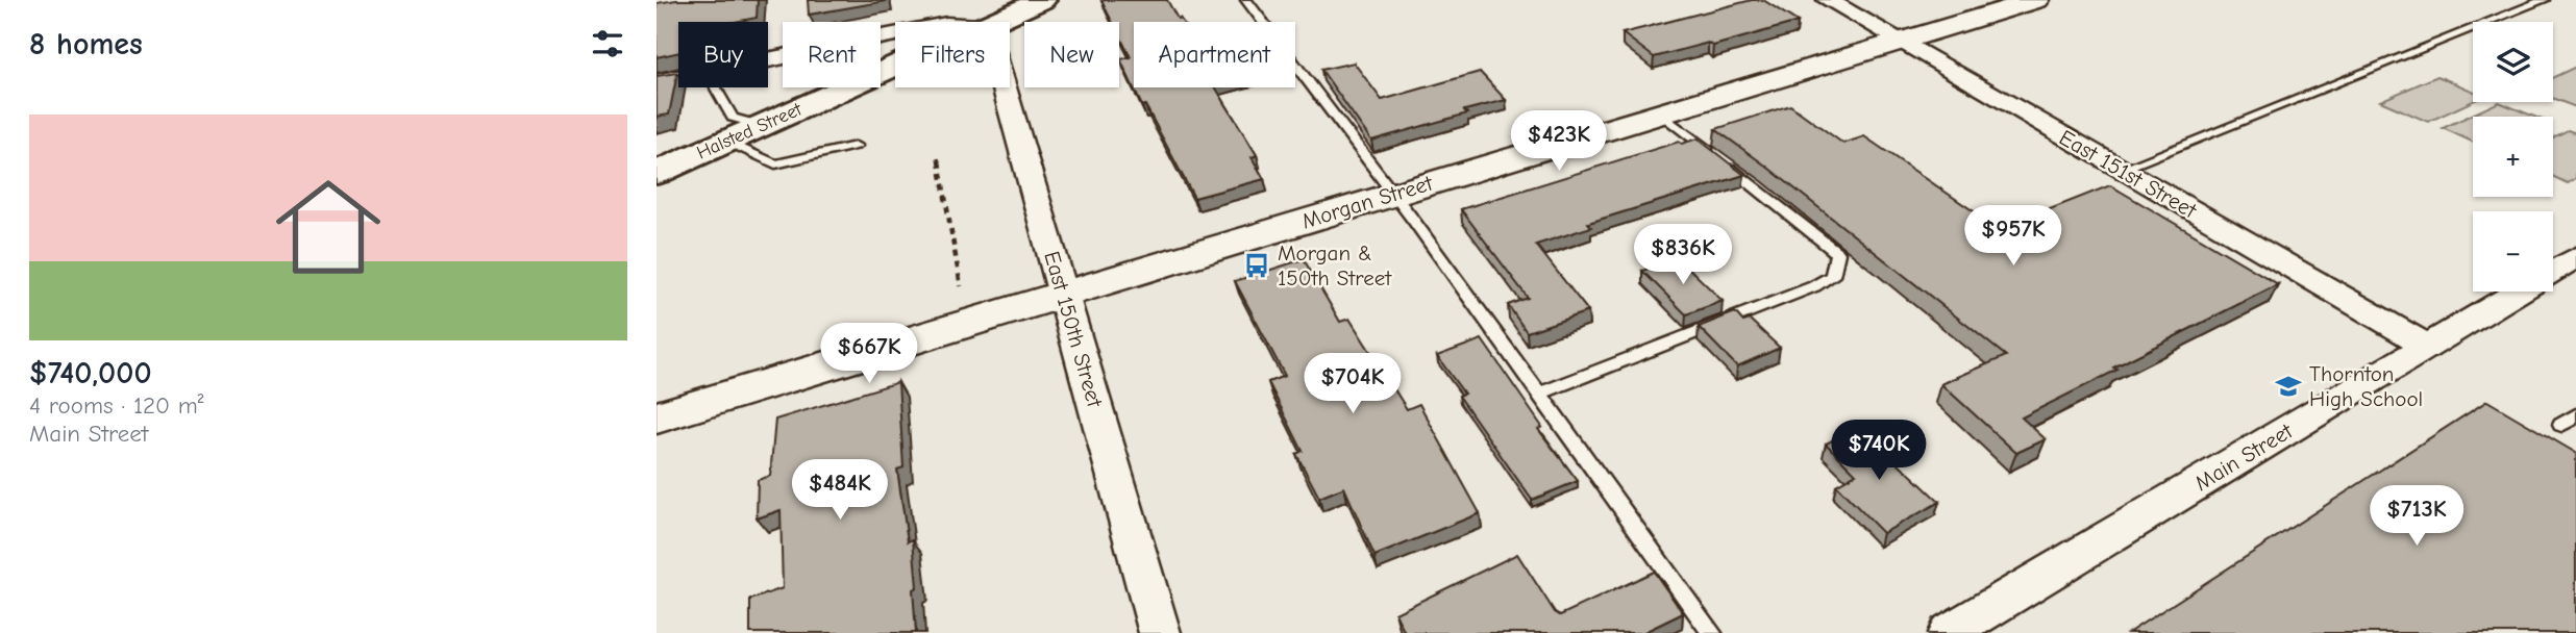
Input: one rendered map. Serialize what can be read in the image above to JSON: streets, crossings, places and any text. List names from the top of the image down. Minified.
{"streets":{"main road":["Halsted Street"],"street":["East 151st Street","Morgan Street","East 150th Street","Main Street"]},"crossings":[["East 151st Street","Morgan Street"],["East 151st Street","Main Street"],["Morgan Street","East 150th Street"]],"places":{"bus stop":["Morgan & 150th Street"],"school or university":["Thornton High School"]},"page":{"heading":"8 homes","map_buttons":["+","−"],"chip":["Buy","Rent","Filters","New","Apartment"],"list":[{"name":"$740,000","note":"4 rooms · 120 m² · Main Street"}],"price":["$423K","$957K","$836K","$667K","$704K","$740K","$484K","$713K"]}}
